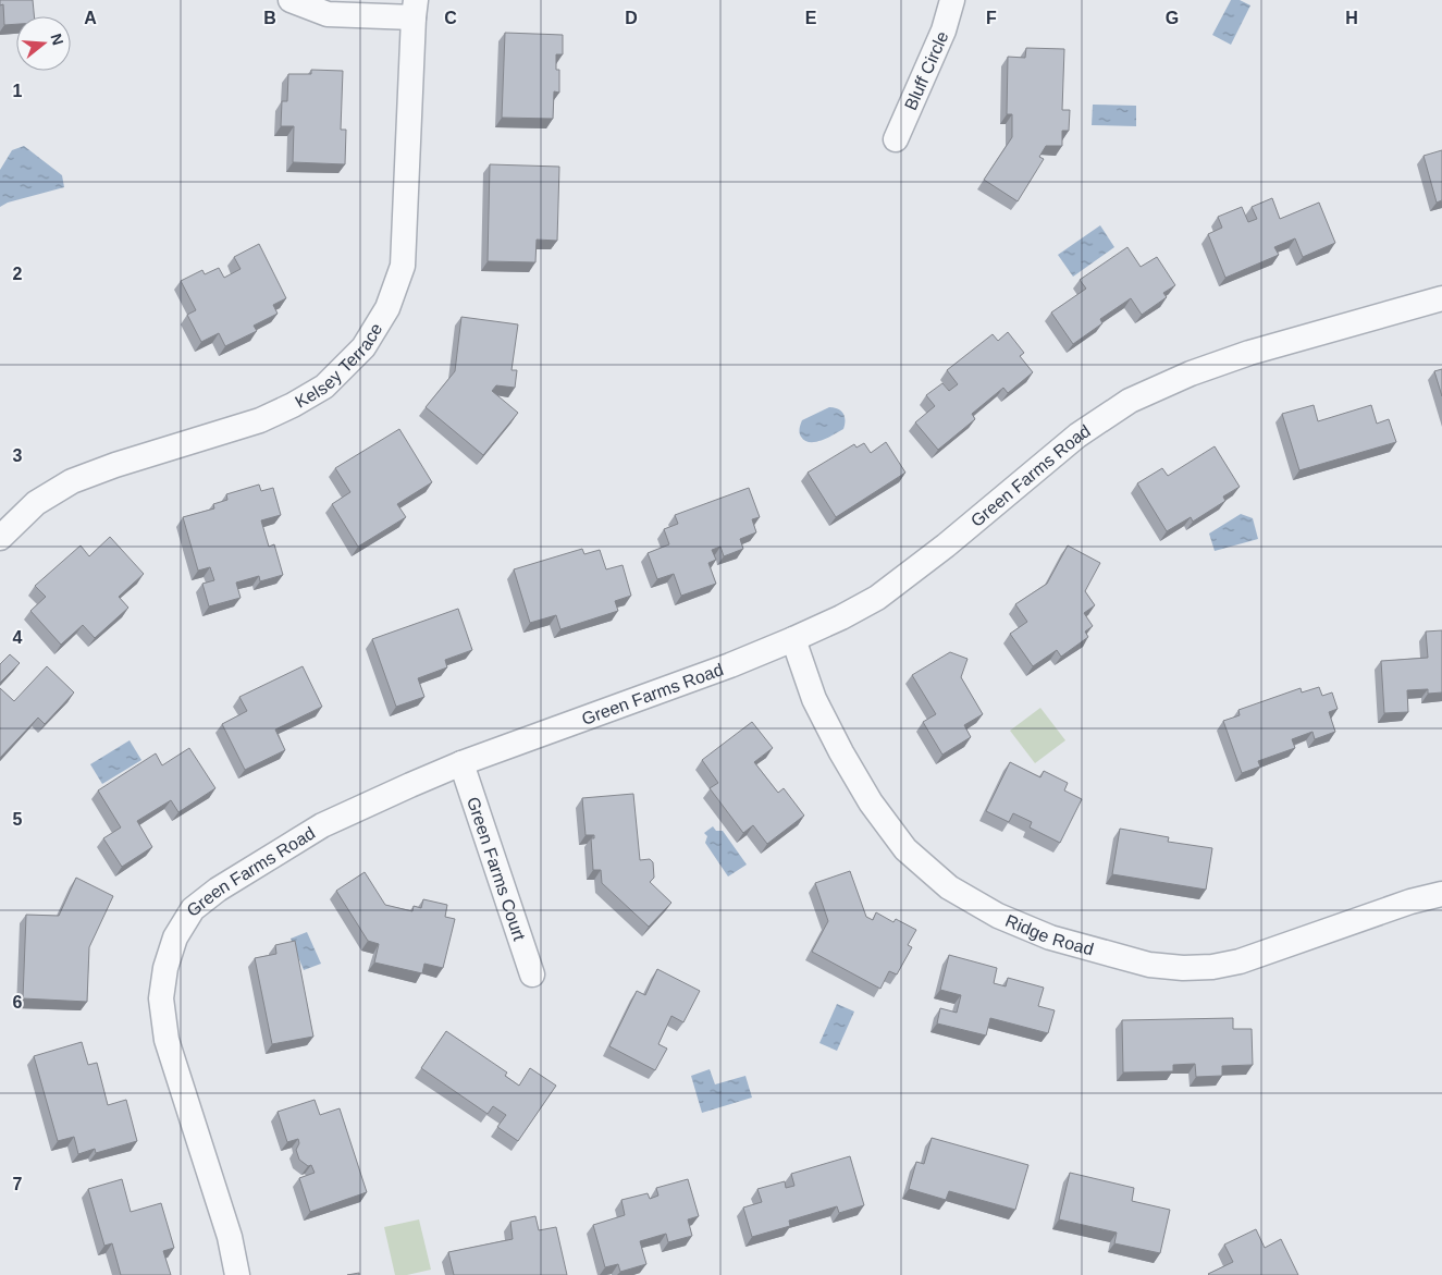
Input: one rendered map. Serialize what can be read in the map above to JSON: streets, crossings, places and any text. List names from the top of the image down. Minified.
{"streets":{"street":["Bluff Circle","Kelsey Terrace","Green Farms Road","Green Farms Court","Ridge Road"]},"crossings":[["Green Farms Road","Green Farms Court"],["Green Farms Road","Ridge Road"]],"north":"right","grid":{"columns":["A","B","C","D","E","F","G","H"],"rows":["1","2","3","4","5","6","7"]}}
